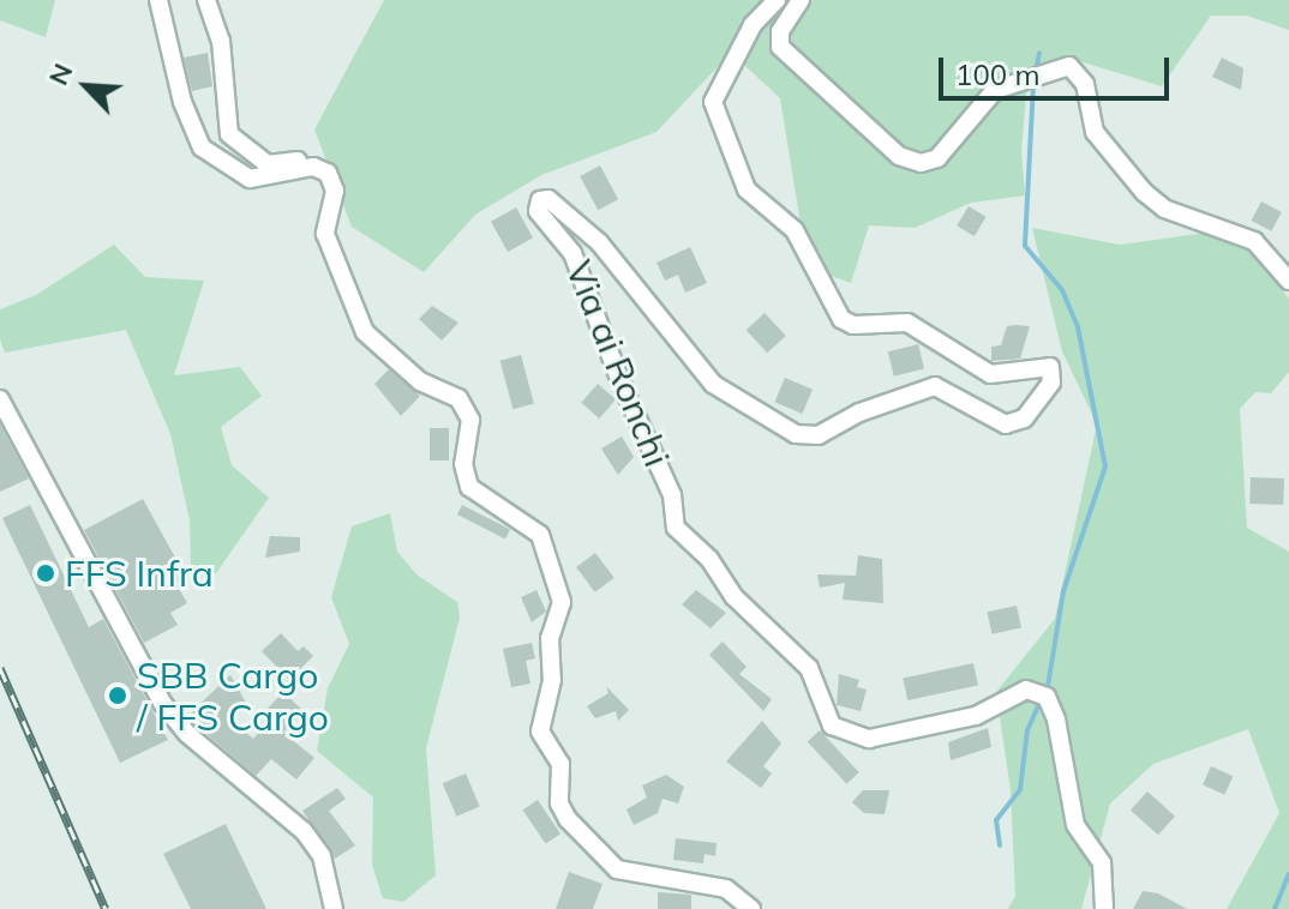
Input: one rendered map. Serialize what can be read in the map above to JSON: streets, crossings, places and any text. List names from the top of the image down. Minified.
{"streets":{"street":["Via ai Ronchi"]},"places":["FFS Infra","SBB Cargo / FFS Cargo"],"scale_bar":"100 m","north":"top left"}
